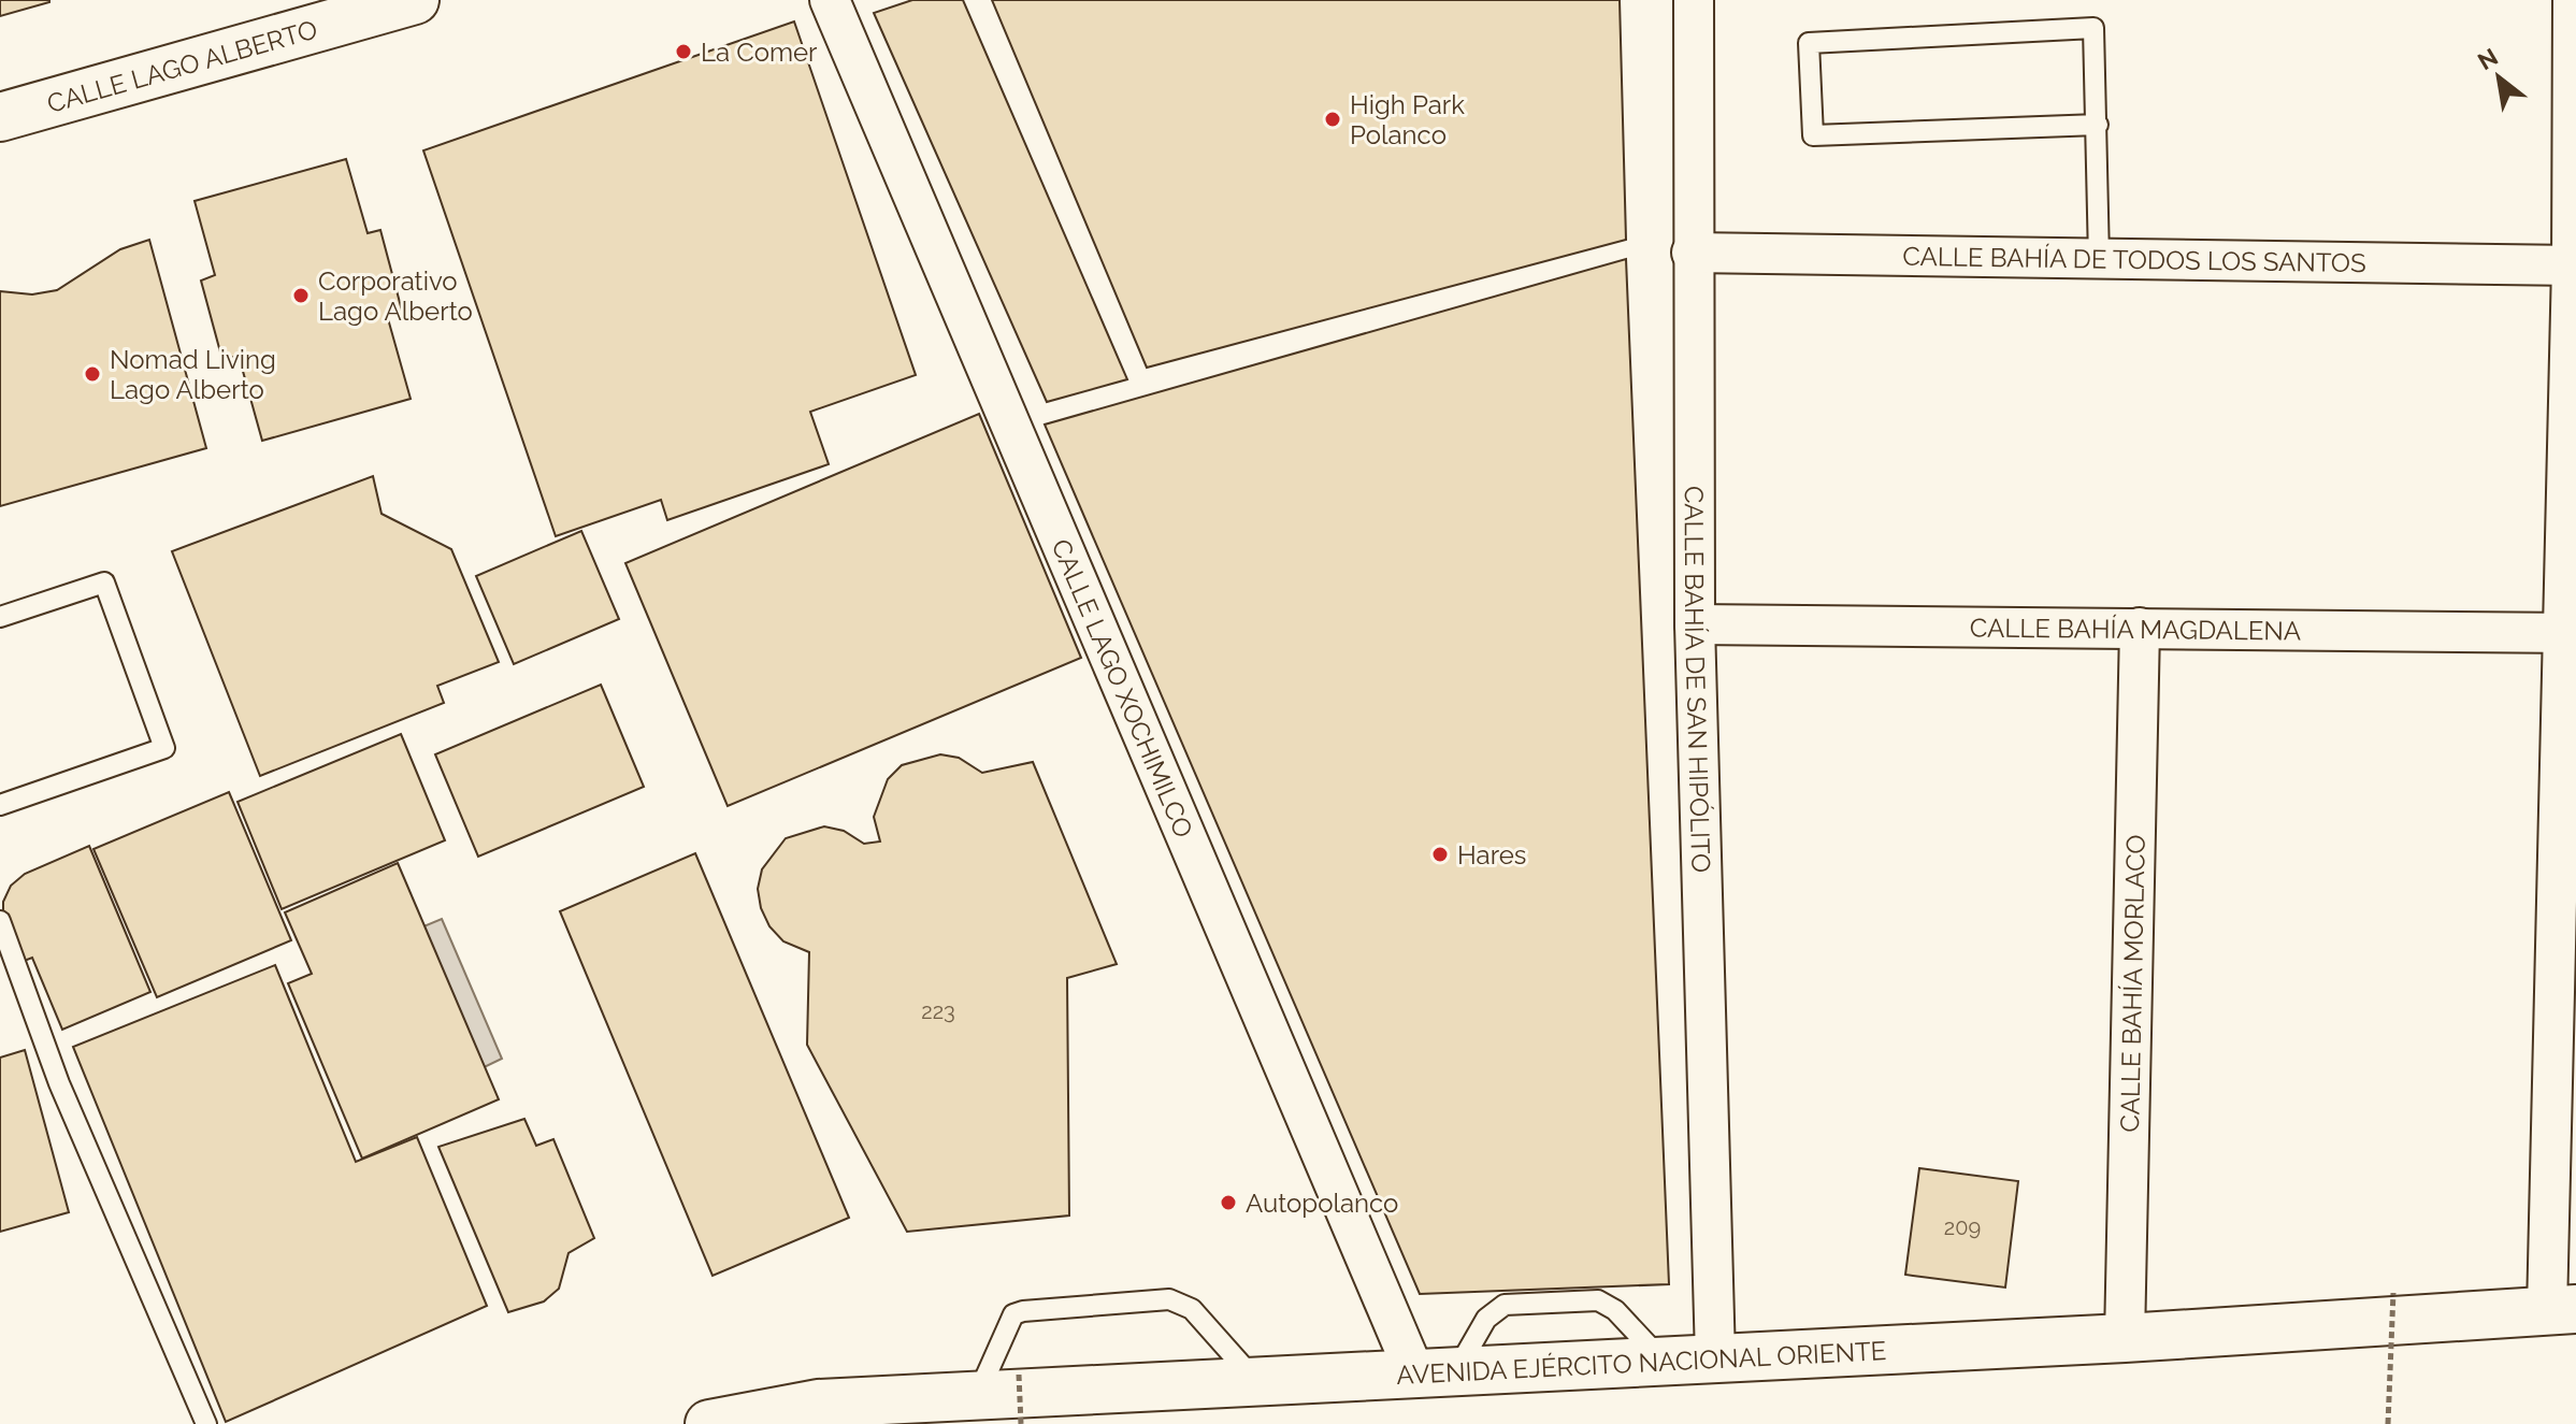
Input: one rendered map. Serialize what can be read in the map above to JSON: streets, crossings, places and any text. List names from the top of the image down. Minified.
{"streets":{"main road":["CALLE LAGO ALBERTO","AVENIDA EJÉRCITO NACIONAL ORIENTE"],"street":["CALLE BAHÍA DE TODOS LOS SANTOS","CALLE BAHÍA MAGDALENA","CALLE BAHÍA DE SAN HIPÓLITO","CALLE LAGO XOCHIMILCO","CALLE BAHÍA MORLACO"]},"crossings":[["CALLE BAHÍA DE TODOS LOS SANTOS","CALLE BAHÍA DE SAN HIPÓLITO"],["CALLE BAHÍA MAGDALENA","CALLE BAHÍA DE SAN HIPÓLITO"],["CALLE BAHÍA MAGDALENA","CALLE BAHÍA MORLACO"],["CALLE BAHÍA DE SAN HIPÓLITO","AVENIDA EJÉRCITO NACIONAL ORIENTE"],["CALLE LAGO XOCHIMILCO","AVENIDA EJÉRCITO NACIONAL ORIENTE"],["CALLE BAHÍA MORLACO","AVENIDA EJÉRCITO NACIONAL ORIENTE"]],"places":["La Comer","High Park Polanco","Corporativo Lago Alberto","Nomad Living Lago Alberto","Hares","Autopolanco"],"house_numbers":["223","209"],"north":"top left"}
